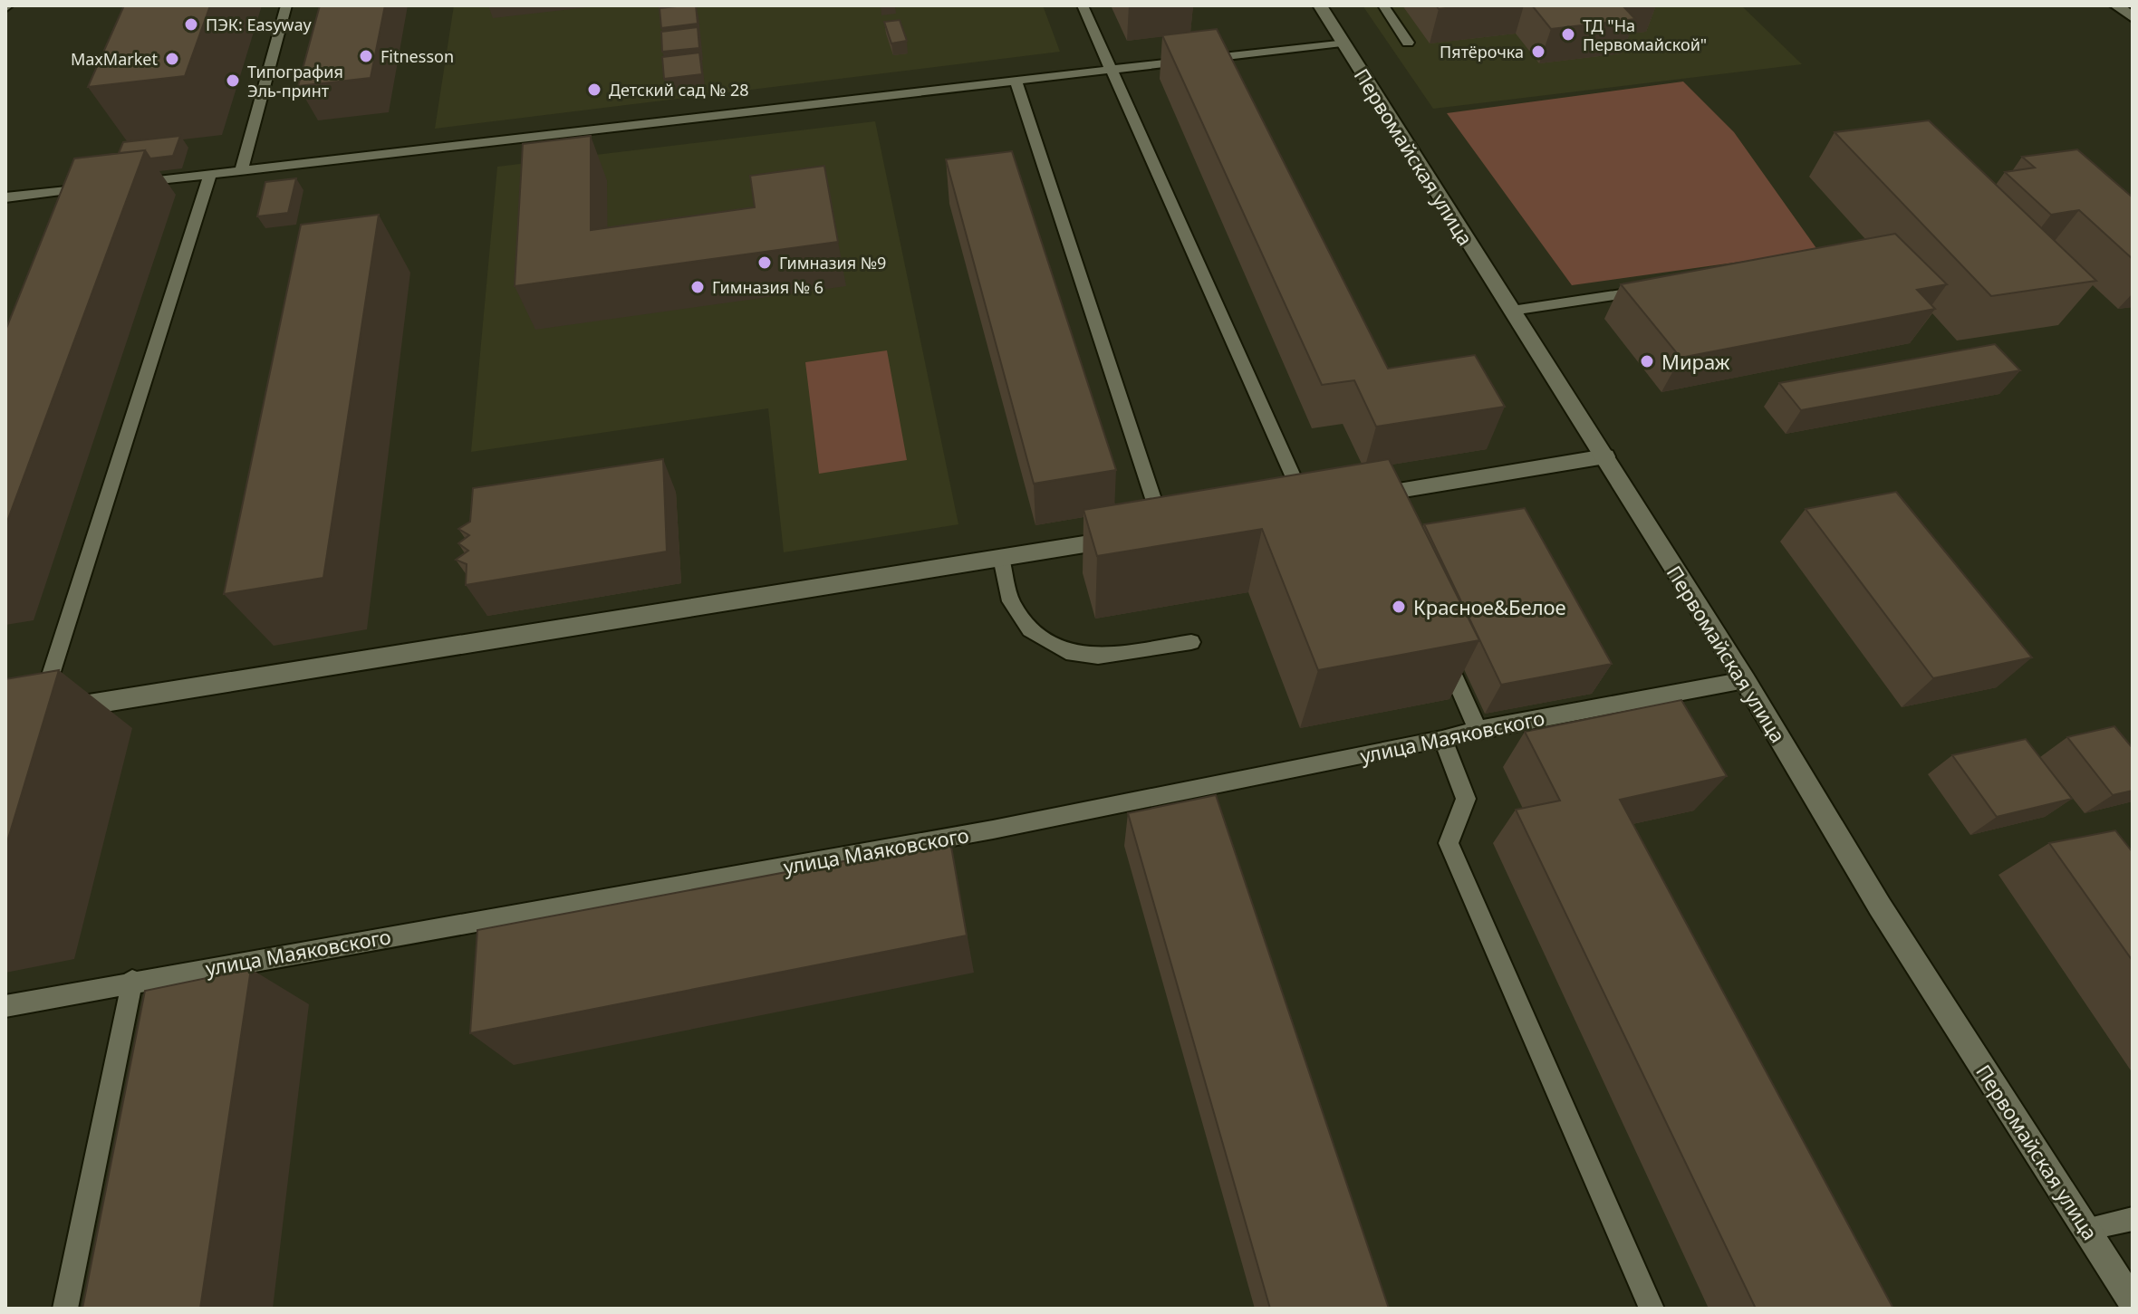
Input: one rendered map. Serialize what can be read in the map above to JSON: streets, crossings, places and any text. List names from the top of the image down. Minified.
{"streets":{"street":["Первомайская улица"],"lane":["улица Маяковского"]},"crossings":[["Первомайская улица","улица Маяковского"]],"places":["ПЭК: Easyway","ТД \"На Первомайской\"","Пятёрочка","Fitnesson","MaxMarket","Типография Эль-принт","Детский сад № 28","Гимназия №9","Гимназия № 6","Мираж","Красное&Белое"]}
